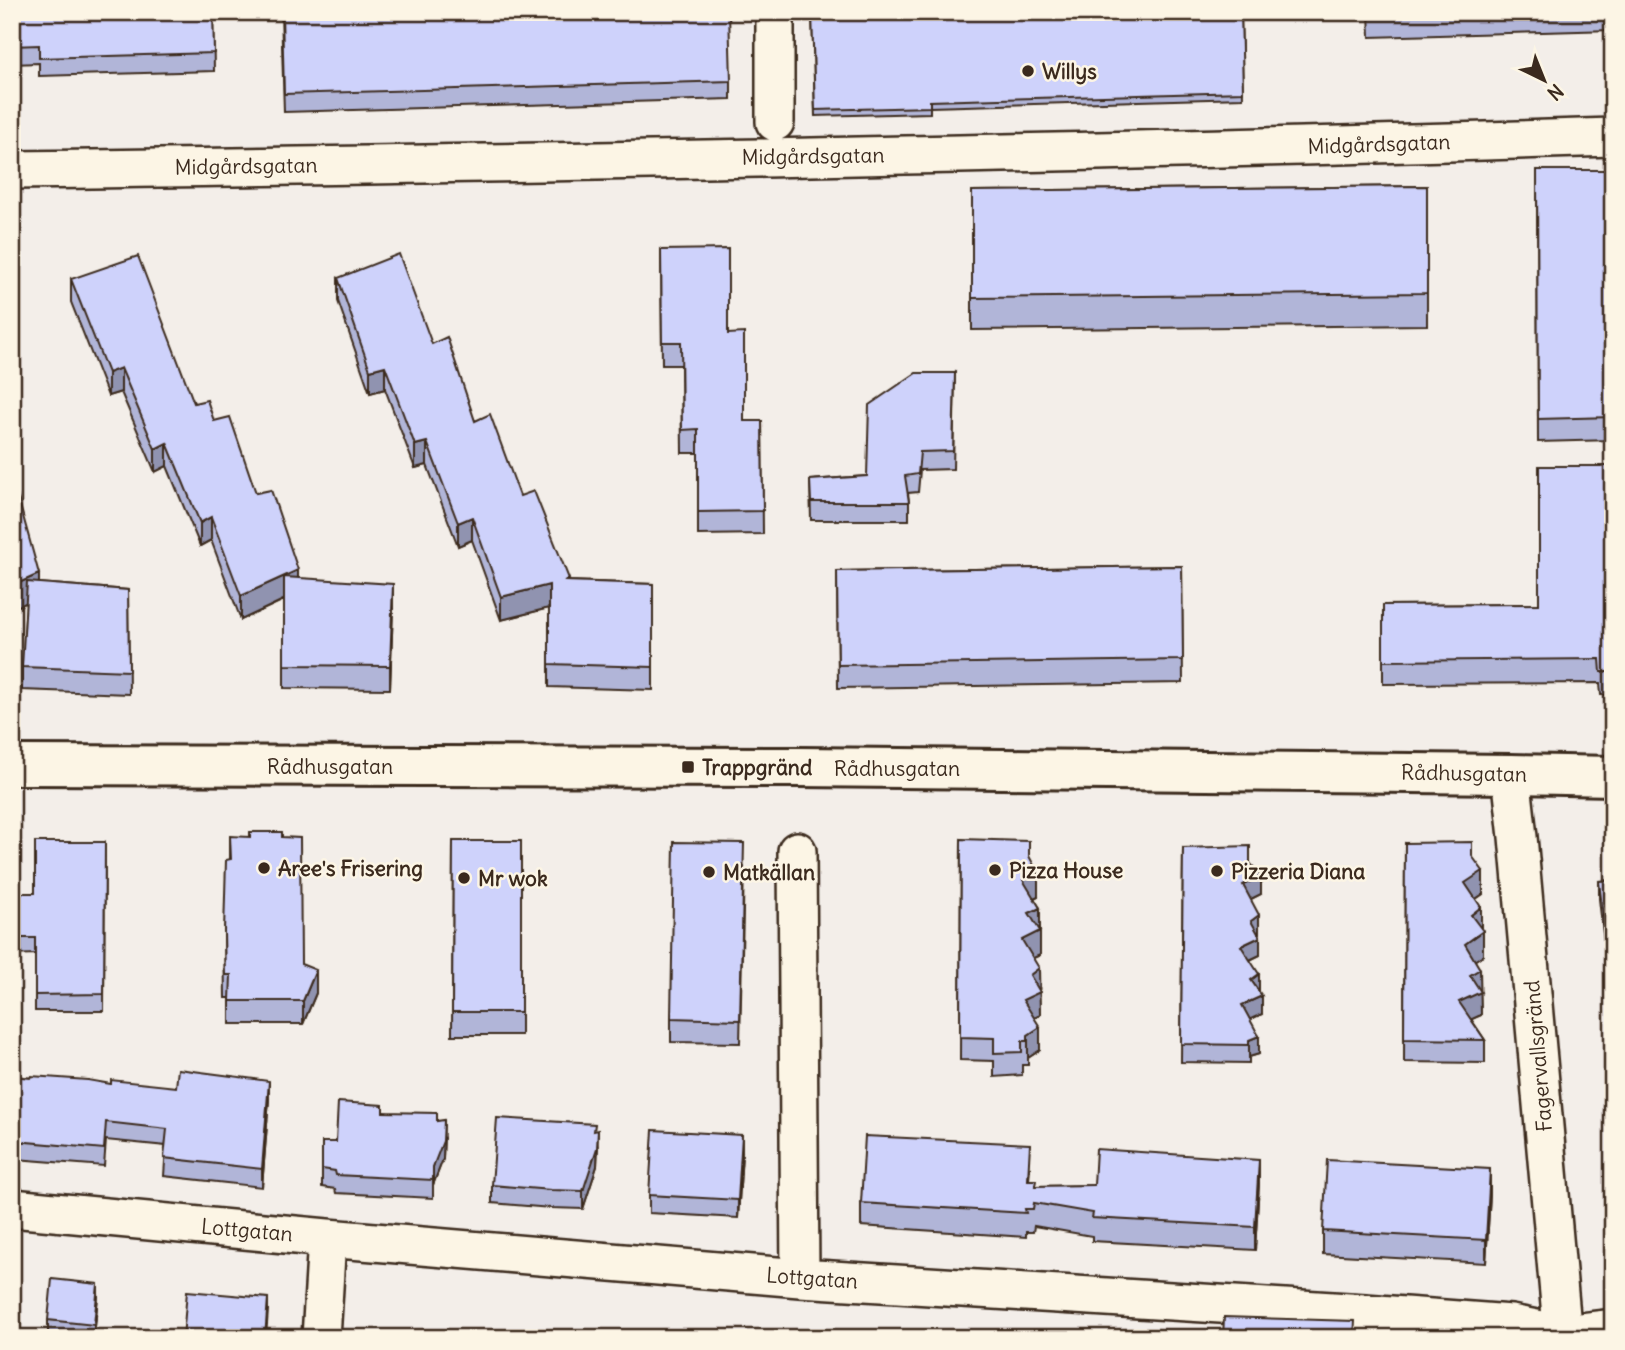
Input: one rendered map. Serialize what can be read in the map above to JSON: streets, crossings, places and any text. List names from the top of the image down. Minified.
{"streets":{"main road":["Rådhusgatan"],"street":["Midgårdsgatan","Fagervallsgränd","Lottgatan"]},"crossings":[["Rådhusgatan","Fagervallsgränd"],["Fagervallsgränd","Lottgatan"]],"places":{"other":["Willys","Aree's Frisering","Pizza House","Pizzeria Diana","Matkällan","Mr wok"],"transit":["Trappgränd"]},"north":"bottom right"}
